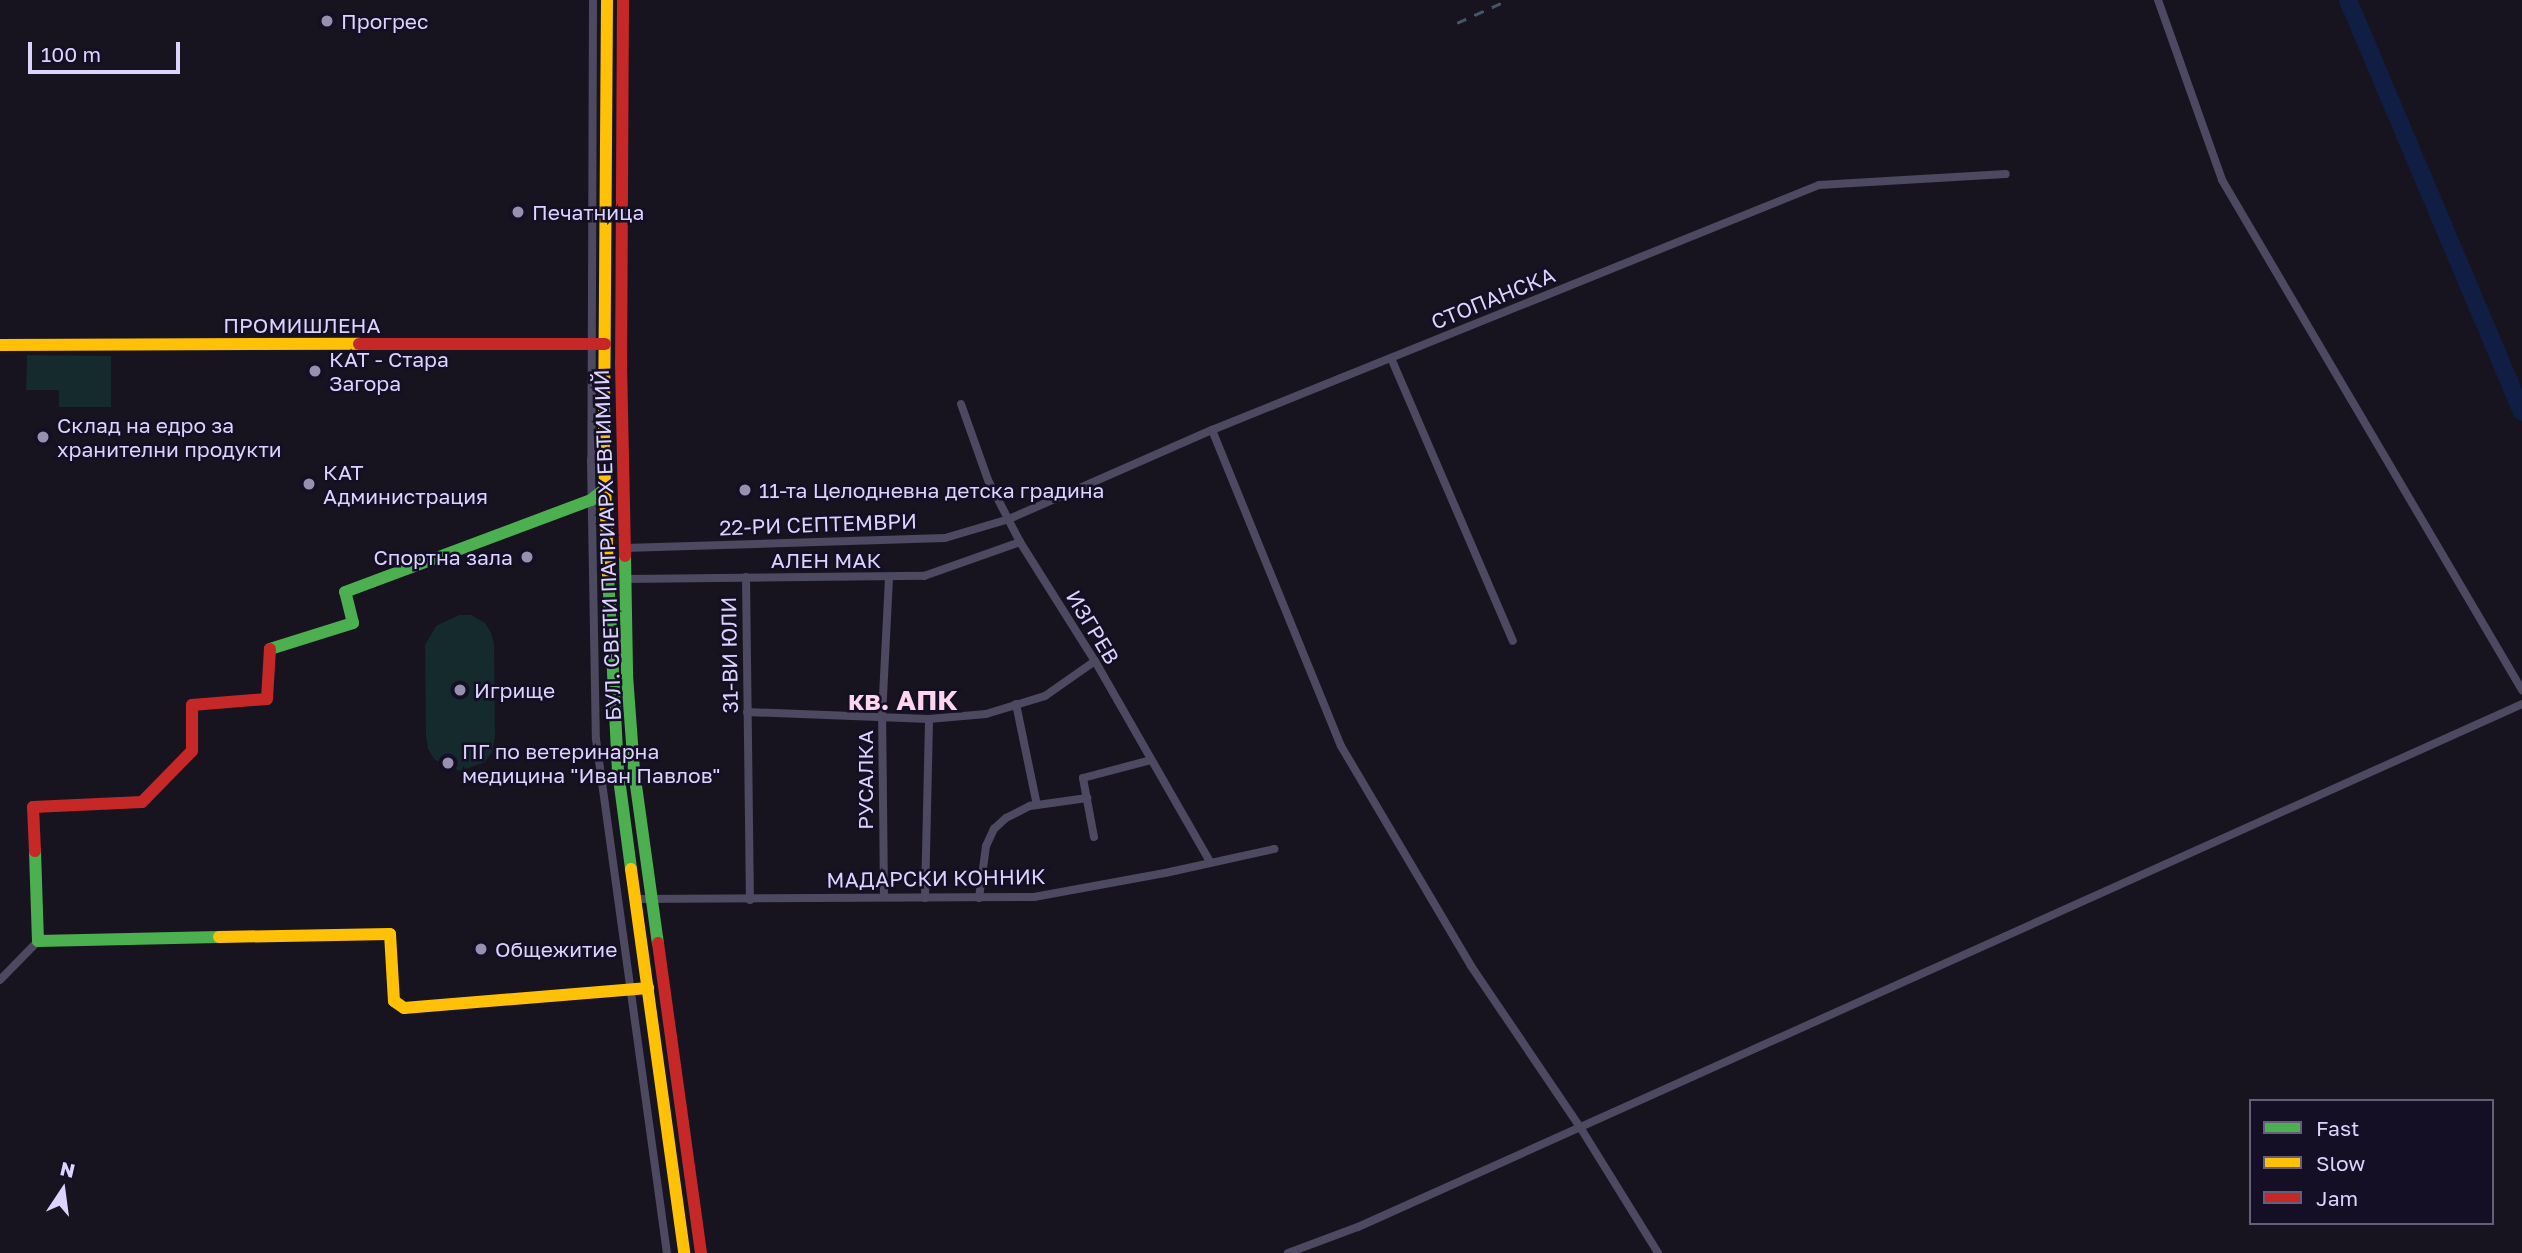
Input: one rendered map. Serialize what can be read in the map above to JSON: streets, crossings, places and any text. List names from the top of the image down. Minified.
{"streets":{"main road":["ПРОМИШЛЕНА","БУЛ. СВЕТИ ПАТРИАРХ ЕВТИМИЙ"],"street":["СТОПАНСКА","22-РИ СЕПТЕМВРИ","АЛЕН МАК","ИЗГРЕВ","31-ВИ ЮЛИ","РУСАЛКА","МАДАРСКИ КОННИК"]},"crossings":[["СТОПАНСКА","22-РИ СЕПТЕМВРИ"],["СТОПАНСКА","ИЗГРЕВ"],["ПРОМИШЛЕНА","БУЛ. СВЕТИ ПАТРИАРХ ЕВТИМИЙ"],["22-РИ СЕПТЕМВРИ","БУЛ. СВЕТИ ПАТРИАРХ ЕВТИМИЙ"],["22-РИ СЕПТЕМВРИ","ИЗГРЕВ"],["БУЛ. СВЕТИ ПАТРИАРХ ЕВТИМИЙ","АЛЕН МАК"],["БУЛ. СВЕТИ ПАТРИАРХ ЕВТИМИЙ","МАДАРСКИ КОННИК"],["АЛЕН МАК","ИЗГРЕВ"],["АЛЕН МАК","31-ВИ ЮЛИ"],["АЛЕН МАК","РУСАЛКА"],["ИЗГРЕВ","МАДАРСКИ КОННИК"],["31-ВИ ЮЛИ","МАДАРСКИ КОННИК"],["РУСАЛКА","МАДАРСКИ КОННИК"]],"districts":["кв. АПК"],"places":["Прогрес","Печатница","КАТ - Стара Загора","Склад на едро за хранителни продукти","КАТ Администрация","11-та Целодневна детска градина","Спортна зала","Игрище","ПГ по ветеринарна медицина \"Иван Павлов\"","Общежитие"],"legend":["Fast","Slow","Jam"],"scale_bar":"100 m","north":"top"}
